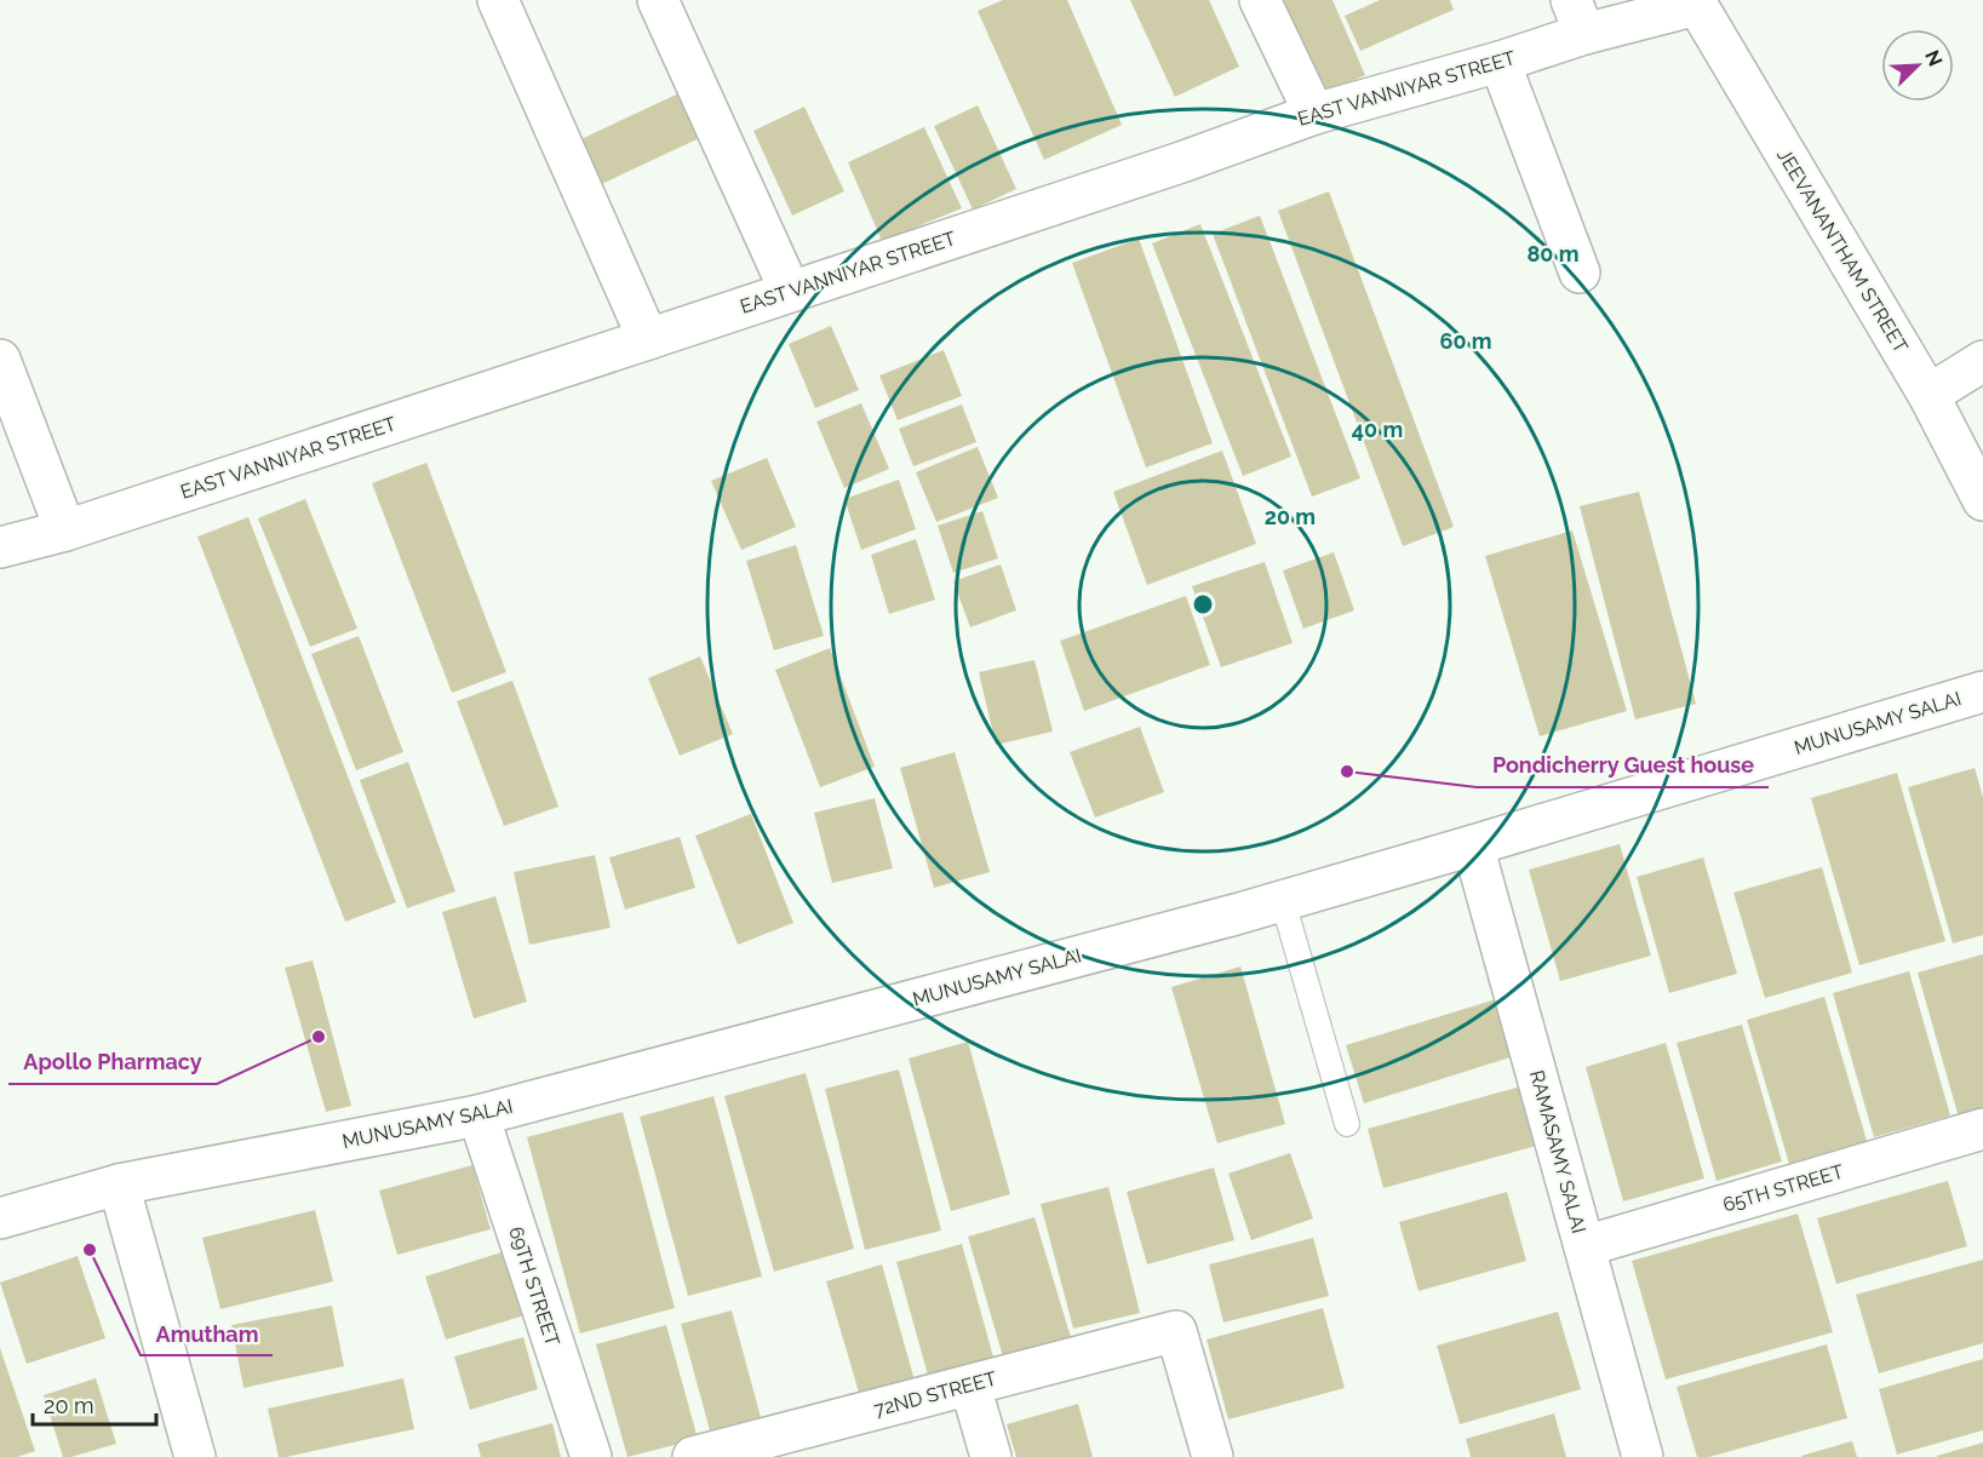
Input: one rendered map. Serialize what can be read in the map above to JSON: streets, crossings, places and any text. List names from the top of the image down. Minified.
{"streets":{"street":["EAST VANNIYAR STREET","JEEVANANTHAM STREET","MUNUSAMY SALAI","RAMASAMY SALAI","65TH STREET","69TH STREET","72ND STREET"]},"crossings":[["EAST VANNIYAR STREET","JEEVANANTHAM STREET"],["MUNUSAMY SALAI","RAMASAMY SALAI"],["MUNUSAMY SALAI","69TH STREET"],["RAMASAMY SALAI","65TH STREET"]],"places":["Pondicherry Guest house","Apollo Pharmacy","Amutham"],"scale_bar":"20 m","north":"top right","rings":["80 m","60 m","40 m","20 m"]}
